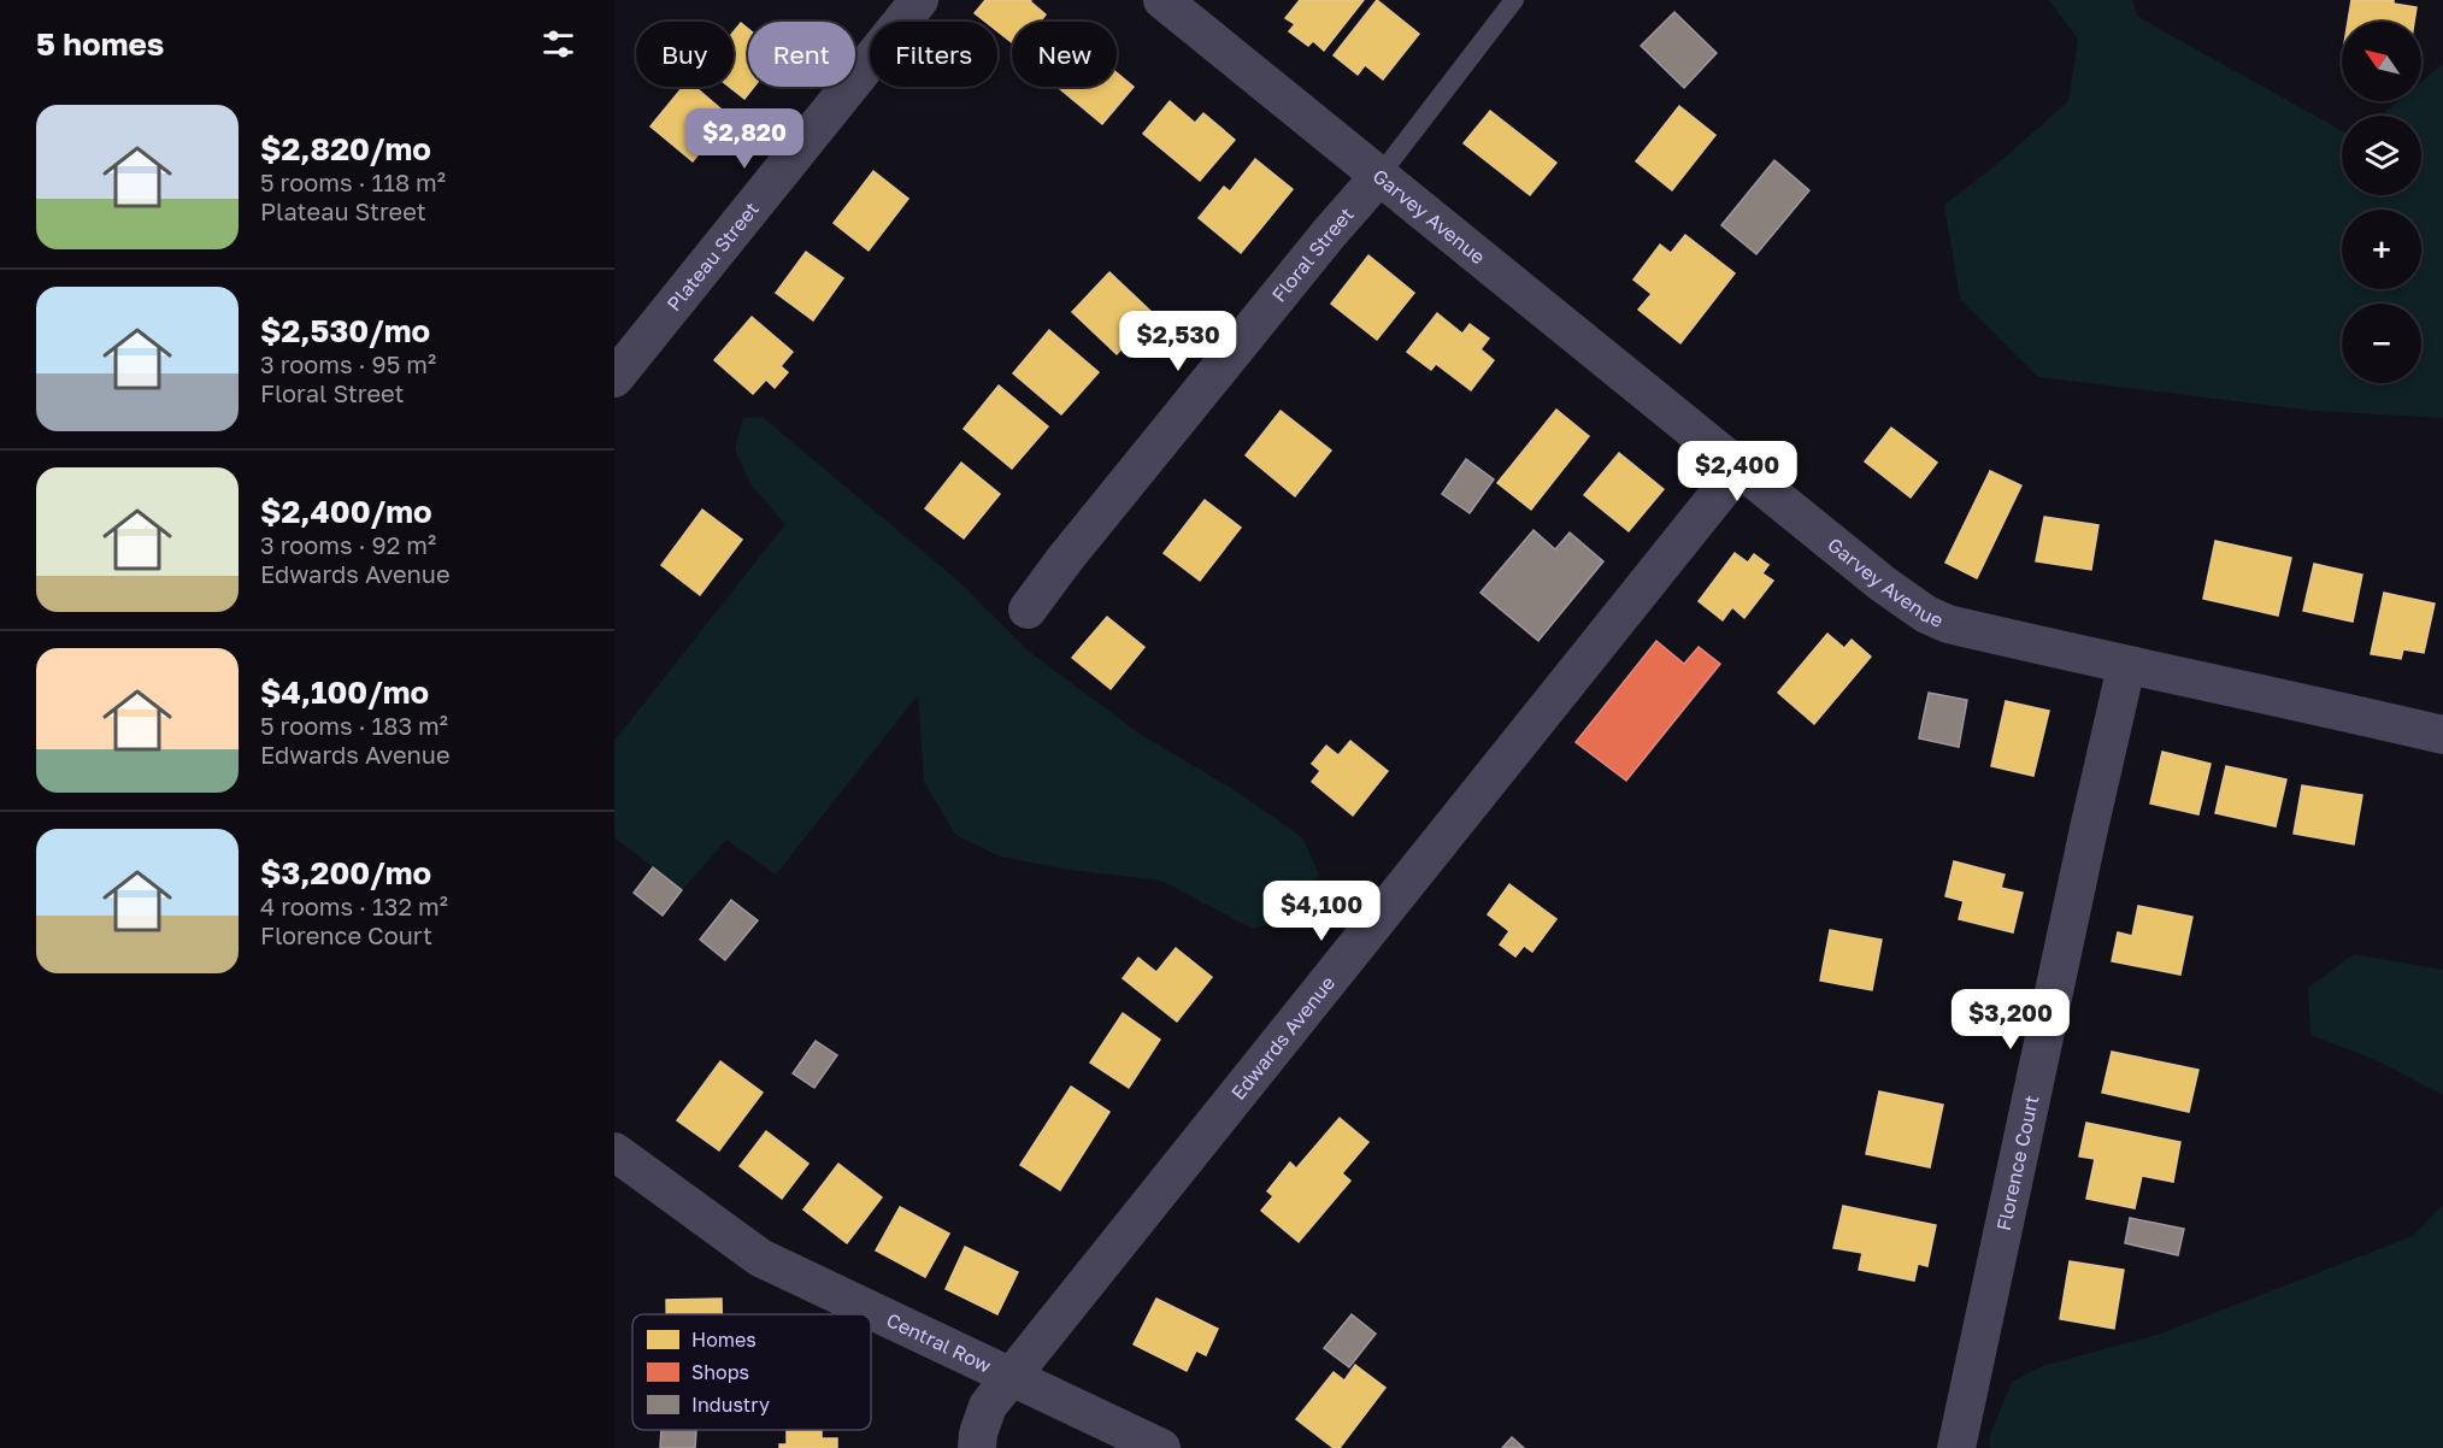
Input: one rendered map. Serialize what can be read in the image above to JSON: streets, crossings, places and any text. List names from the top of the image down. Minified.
{"streets":{"street":["Garvey Avenue","Floral Street","Plateau Street","Edwards Avenue","Florence Court","Central Row"]},"crossings":[["Garvey Avenue","Floral Street"],["Garvey Avenue","Edwards Avenue"],["Garvey Avenue","Florence Court"],["Edwards Avenue","Central Row"]],"legend":["Homes","Shops","Industry"],"north":"top left","page":{"heading":"5 homes","map_buttons":["+","−"],"chip":["Buy","Rent","Filters","New"],"list":[{"name":"$2,820/mo","note":"5 rooms · 118 m² · Plateau Street"},{"name":"$2,530/mo","note":"3 rooms · 95 m² · Floral Street"},{"name":"$2,400/mo","note":"3 rooms · 92 m² · Edwards Avenue"},{"name":"$4,100/mo","note":"5 rooms · 183 m² · Edwards Avenue"},{"name":"$3,200/mo","note":"4 rooms · 132 m² · Florence Court"}],"price":["$2,820","$2,530","$2,400","$4,100","$3,200"]}}
